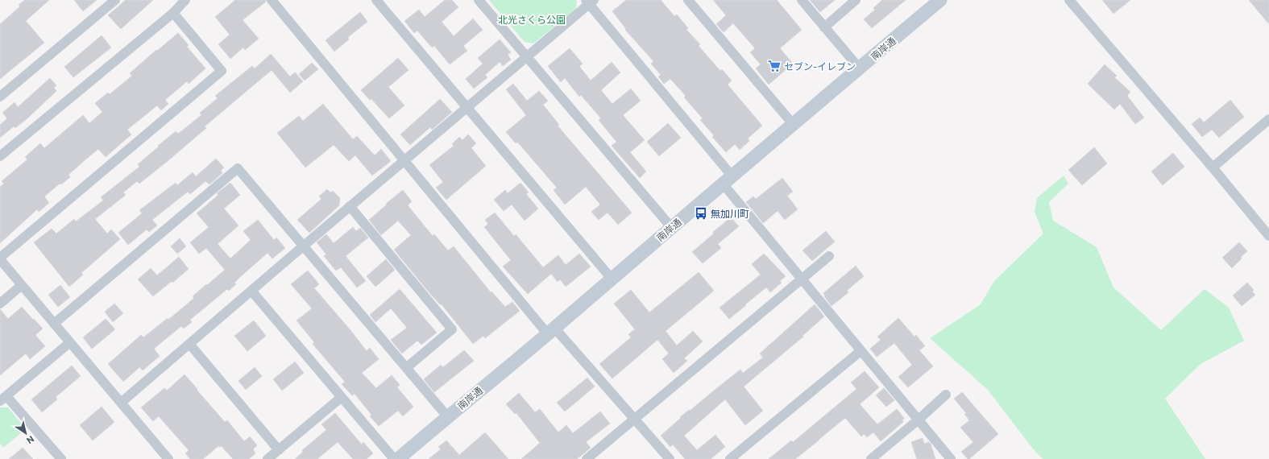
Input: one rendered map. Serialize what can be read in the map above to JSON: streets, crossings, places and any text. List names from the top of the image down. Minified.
{"streets":{"main road":["南岸通"]},"parks":["北光さくら公園"],"places":{"supermarket":["セブン-イレブン"],"bus stop":["無加川町"]},"north":"bottom right"}
